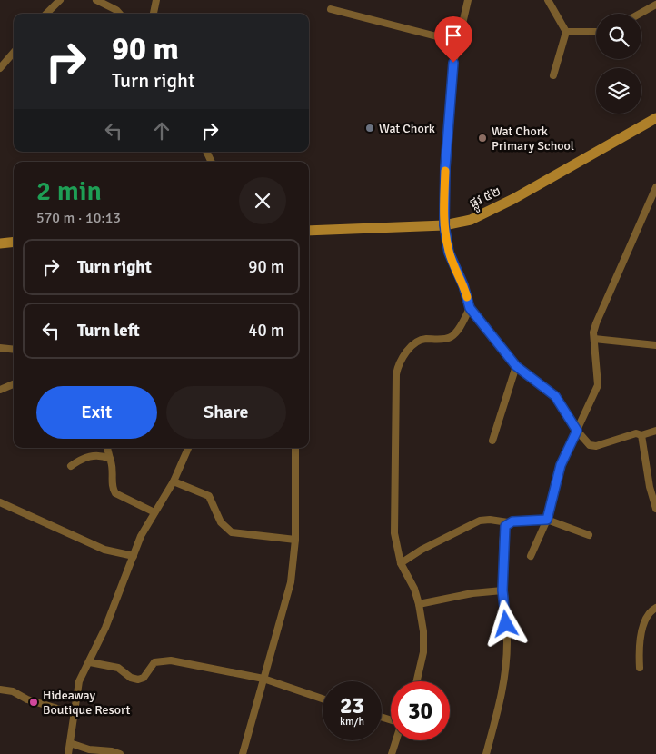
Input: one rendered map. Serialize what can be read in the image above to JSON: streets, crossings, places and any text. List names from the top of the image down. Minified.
{"streets":{"street":["ផ្លូវ ៥២"]},"places":["Wat Chork","Wat Chork Primary School","Hideaway Boutique Resort"],"page":{"turn":["90 m","Turn right"],"heading":["2 min","570 m · 10:13"],"list":[{"name":"Turn right","value":"90 m"},{"name":"Turn left","value":"40 m"}],"buttons":["Exit","Share"],"speed":"23 km/h","limit":"30"}}
